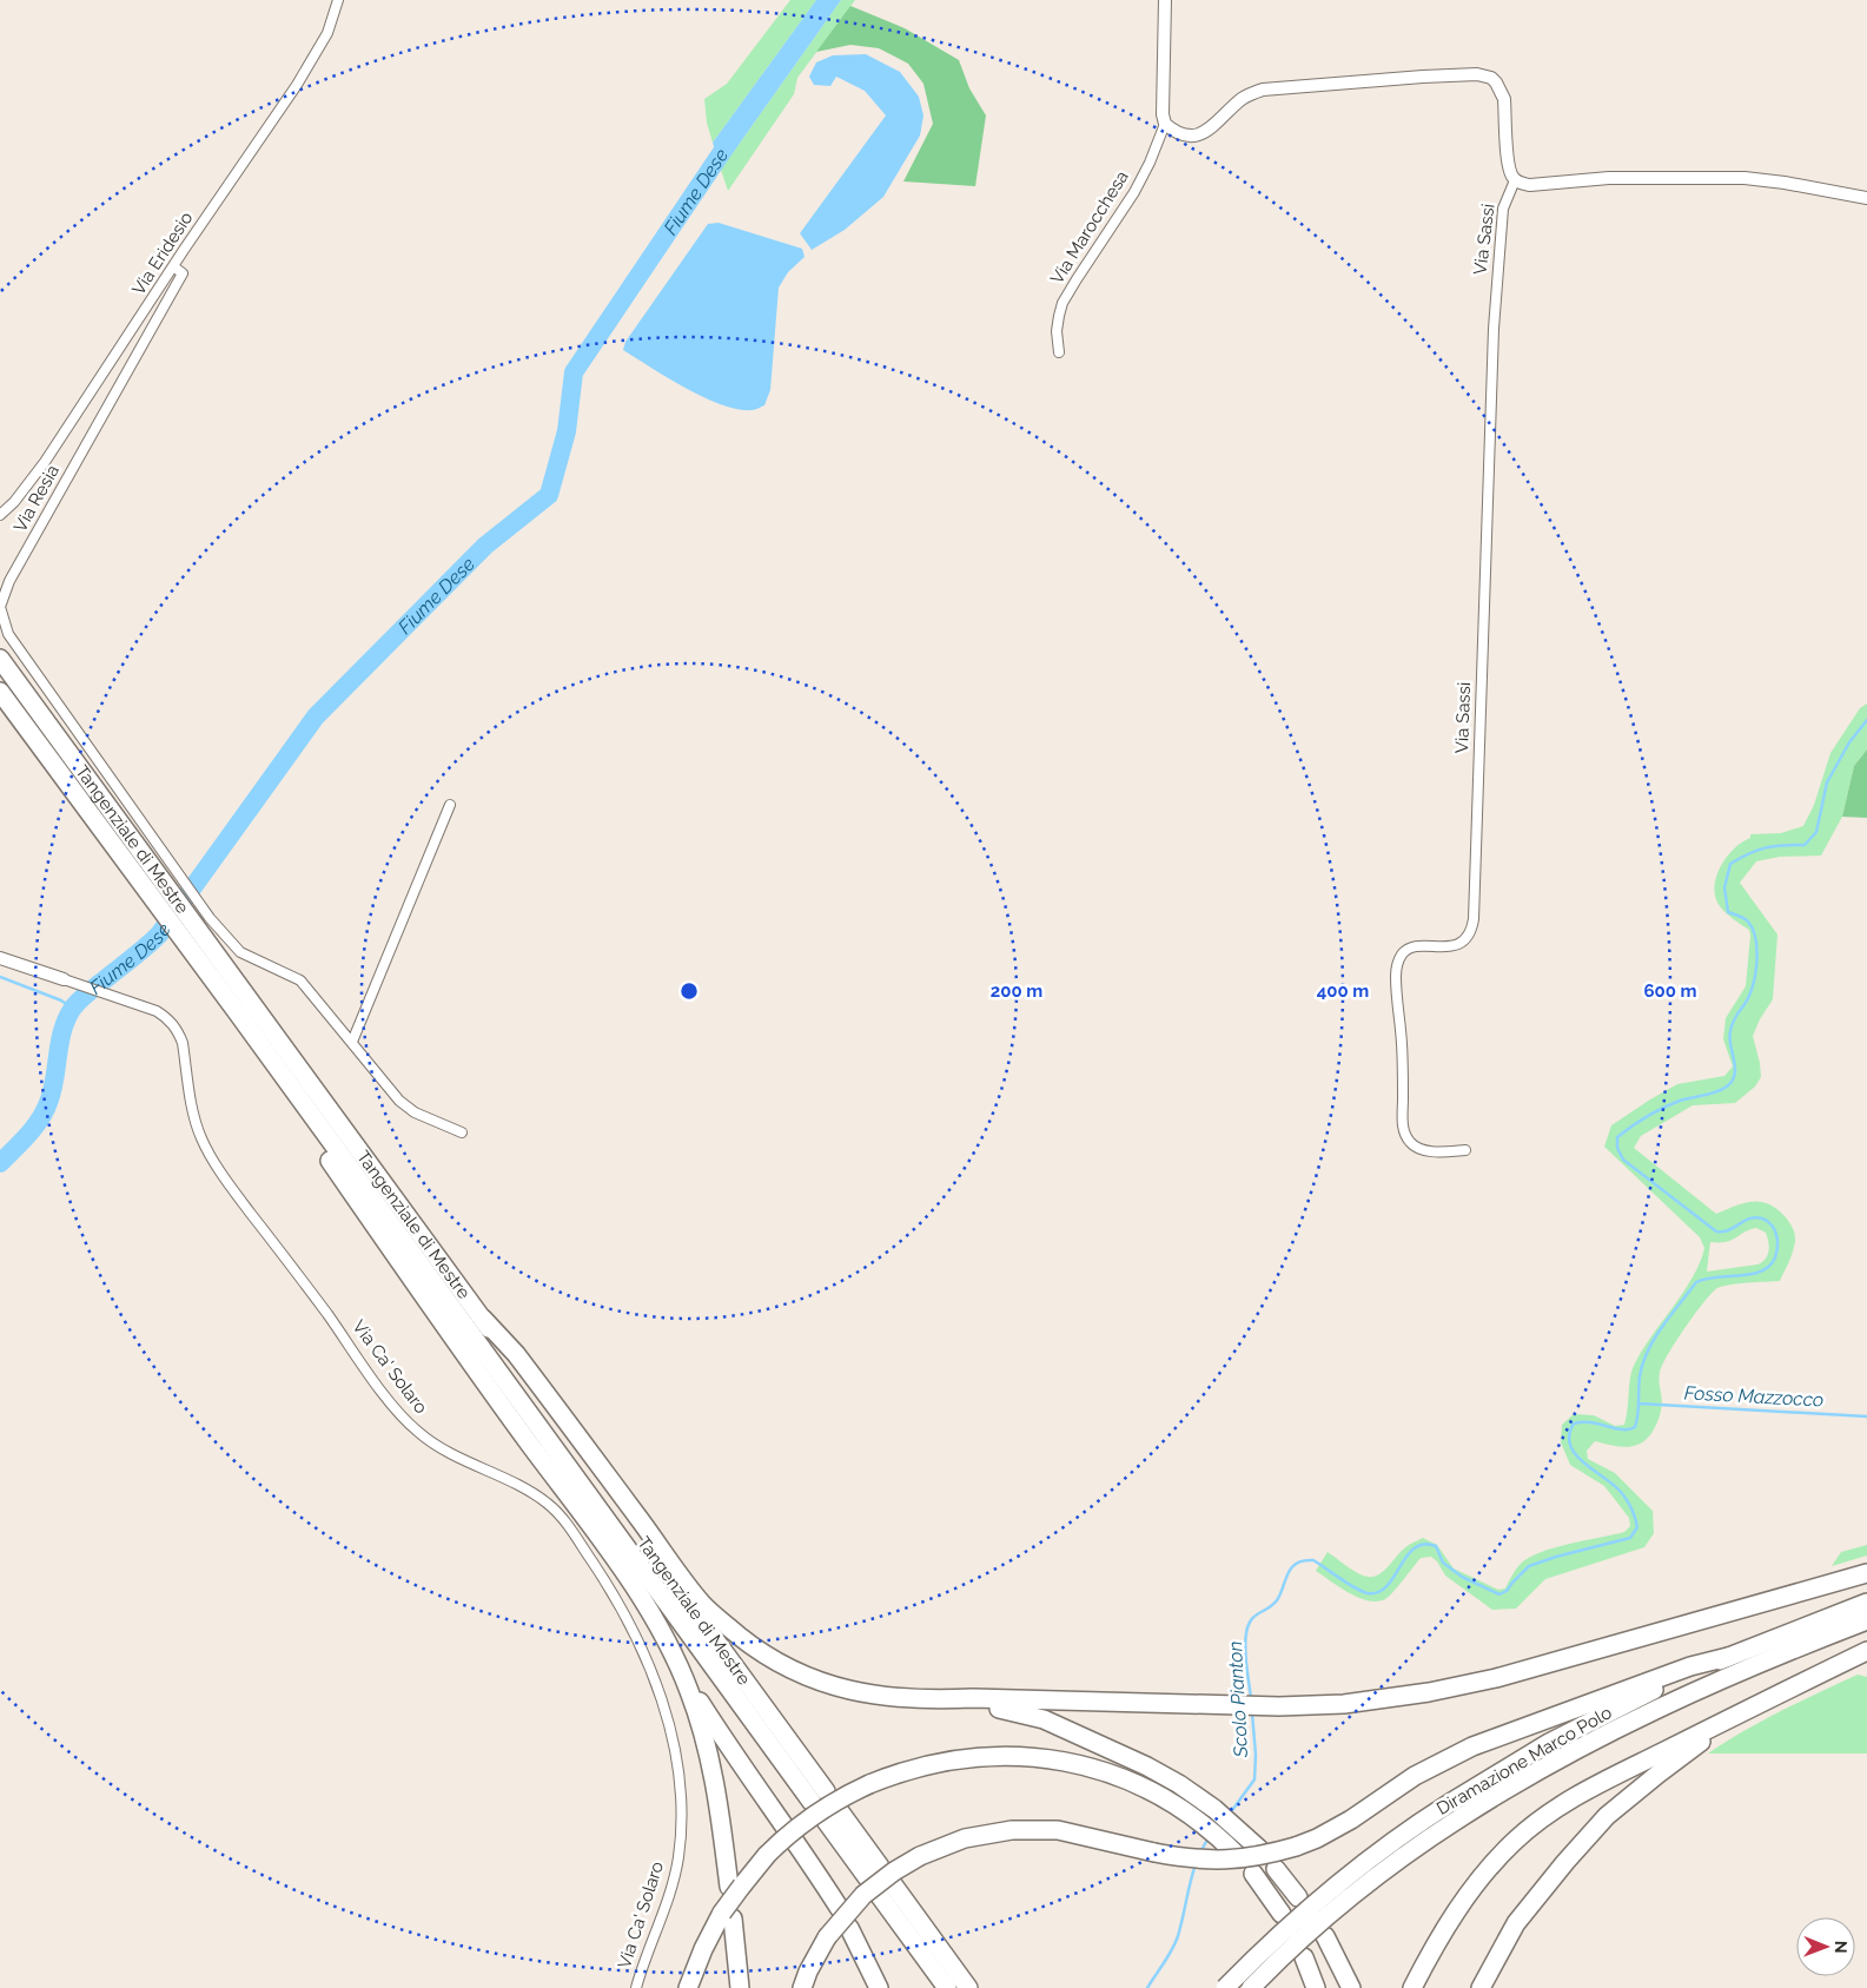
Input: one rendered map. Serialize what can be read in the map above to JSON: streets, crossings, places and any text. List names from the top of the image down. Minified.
{"streets":{"highway":["Tangenziale di Mestre","Diramazione Marco Polo"],"street":["Via Marocchesa","Via Sassi","Via Eridesio","Via Resia","Via Ca' Solaro"]},"crossings":[["Via Eridesio","Via Resia"],["Via Resia","Tangenziale di Mestre"]],"water":["Fiume Dese","Fosso Mazzocco","Scolo Pianton"],"north":"right","rings":["200 m","400 m","600 m"]}
